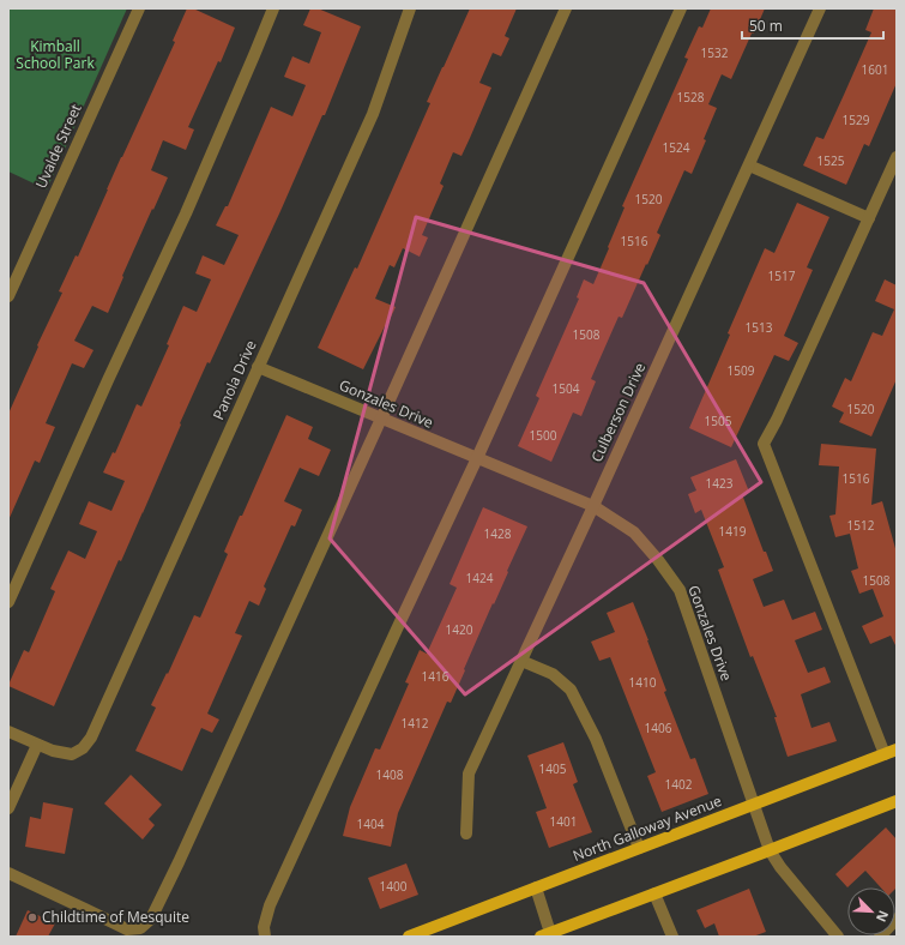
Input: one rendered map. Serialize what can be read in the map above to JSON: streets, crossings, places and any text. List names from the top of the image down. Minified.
{"streets":{"main road":["North Galloway Avenue"],"street":["Uvalde Street","Panola Drive","Gonzales Drive","Culberson Drive"]},"crossings":[["Panola Drive","Gonzales Drive"],["Gonzales Drive","Culberson Drive"],["Gonzales Drive","North Galloway Avenue"]],"parks":["Kimball School Park"],"places":["Childtime of Mesquite"],"house_numbers":["1532","1601","1528","1529","1524","1525","1520","1516","1517","1513","1508","1509","1504","1520","1505","1500","1516","1423","1512","1419","1428","1424","1508","1420","1416","1410","1412","1406","1405","1408","1402","1401","1404","1400"],"scale_bar":"50 m","north":"bottom right"}
